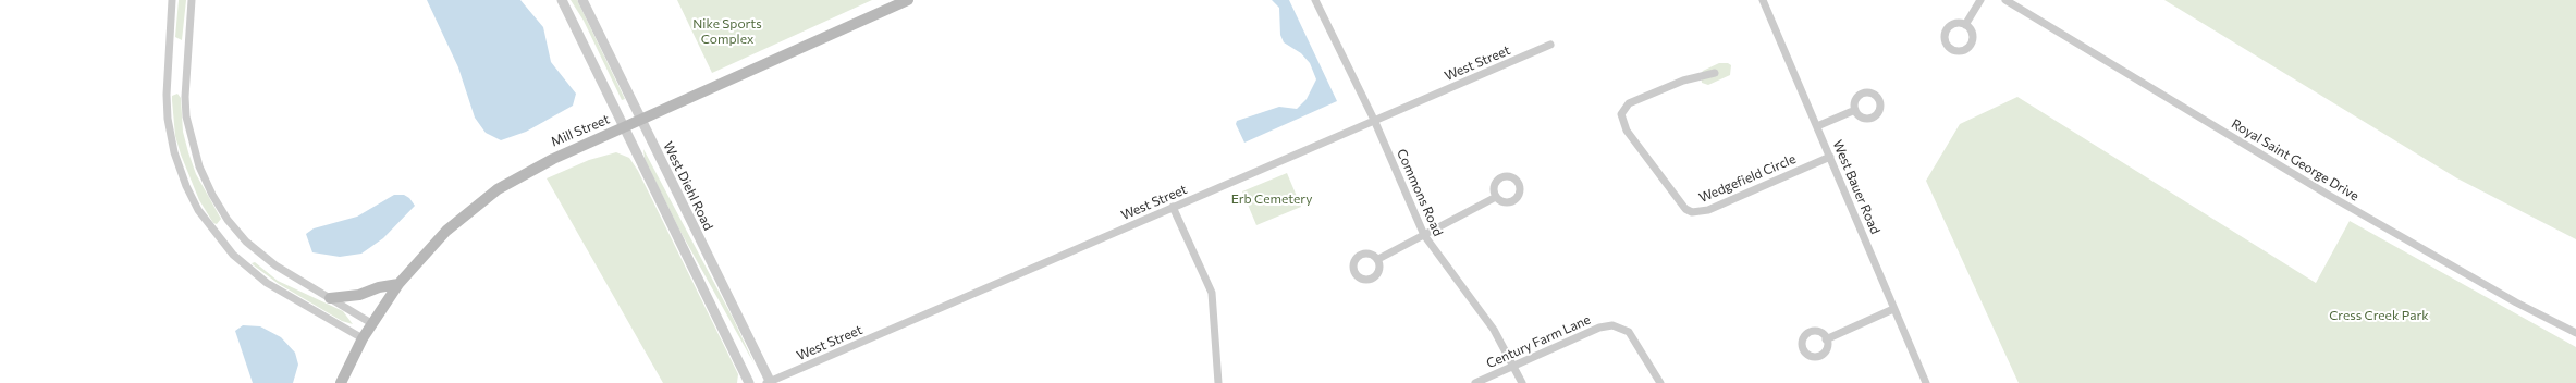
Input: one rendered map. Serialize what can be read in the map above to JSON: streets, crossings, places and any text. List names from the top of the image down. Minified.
{"streets":{"main road":["Mill Street"],"street":["West Street","Royal Saint George Drive","Wedgefield Circle","West Diehl Road","West Bauer Road","Commons Road","Century Farm Lane"]},"crossings":[["West Street","West Diehl Road"],["West Street","Commons Road"],["Mill Street","West Diehl Road"],["Wedgefield Circle","West Bauer Road"],["Commons Road","Century Farm Lane"]],"parks":["Nike Sports Complex","Erb Cemetery","Cress Creek Park"]}
